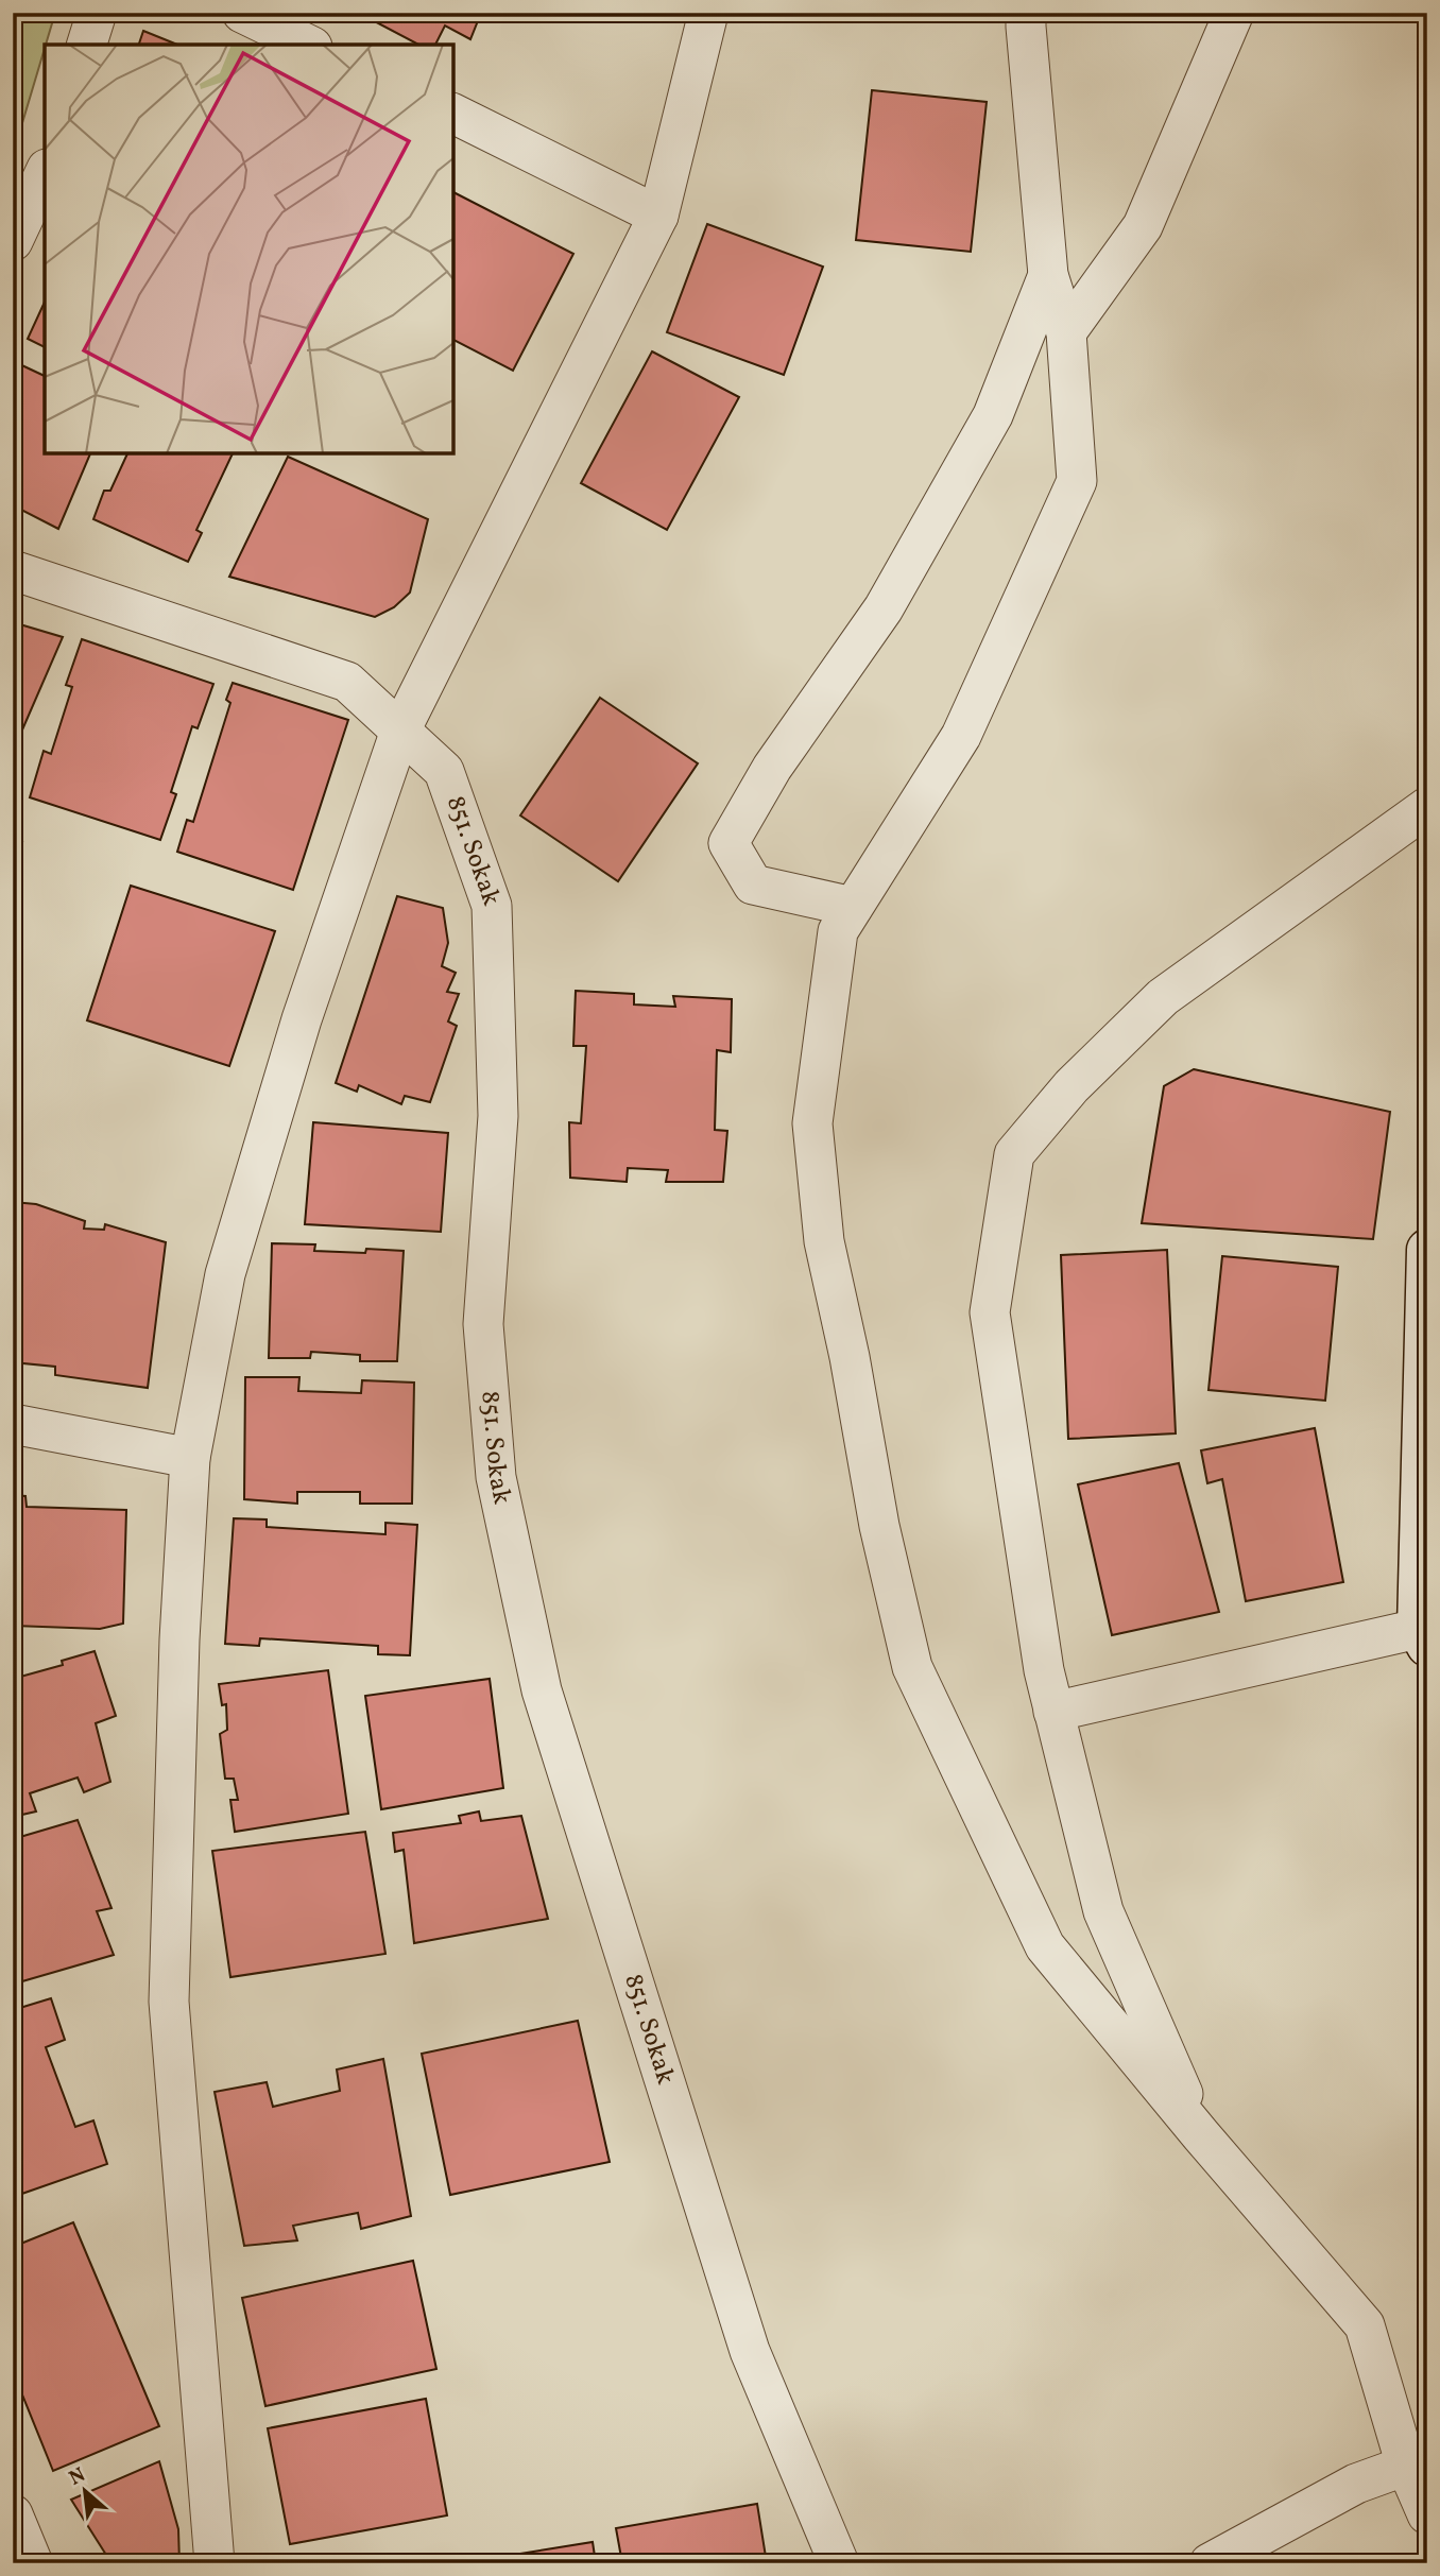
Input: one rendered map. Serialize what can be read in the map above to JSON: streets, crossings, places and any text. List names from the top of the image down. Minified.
{"streets":{"street":["851. Sokak"]},"north":"top left"}
